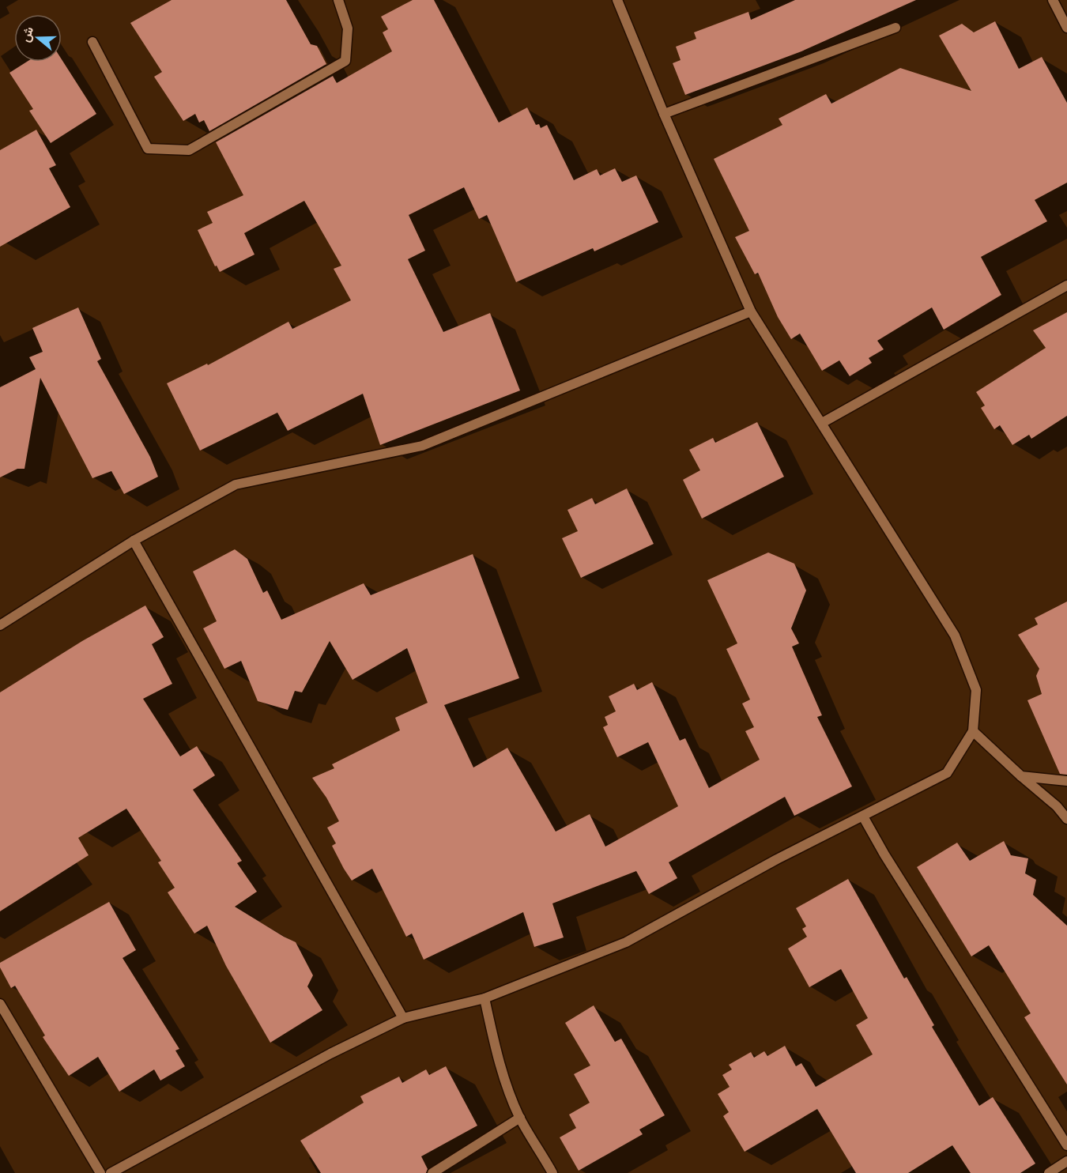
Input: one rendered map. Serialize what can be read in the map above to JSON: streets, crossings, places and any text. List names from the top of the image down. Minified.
{"north":"left"}
